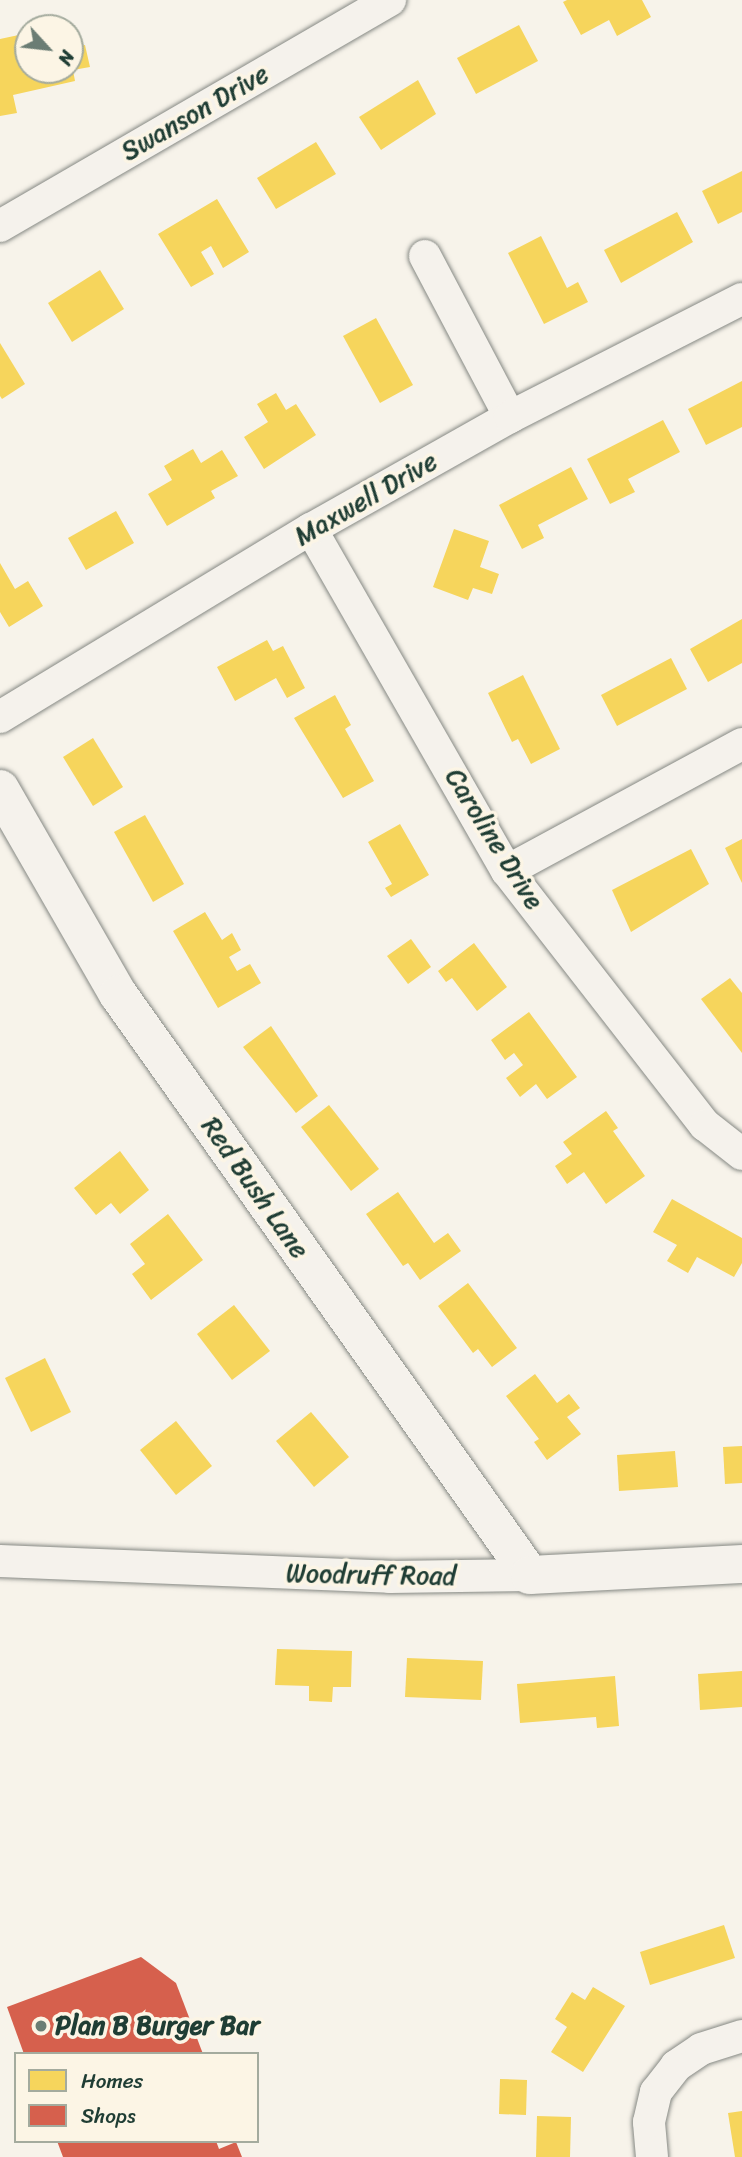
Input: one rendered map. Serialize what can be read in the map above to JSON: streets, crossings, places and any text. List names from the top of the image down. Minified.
{"streets":{"street":["Swanson Drive","Maxwell Drive","Caroline Drive","Red Bush Lane","Woodruff Road"]},"crossings":[["Maxwell Drive","Caroline Drive"],["Red Bush Lane","Woodruff Road"]],"places":["Plan B Burger Bar"],"legend":["Homes","Shops"],"north":"bottom right"}
